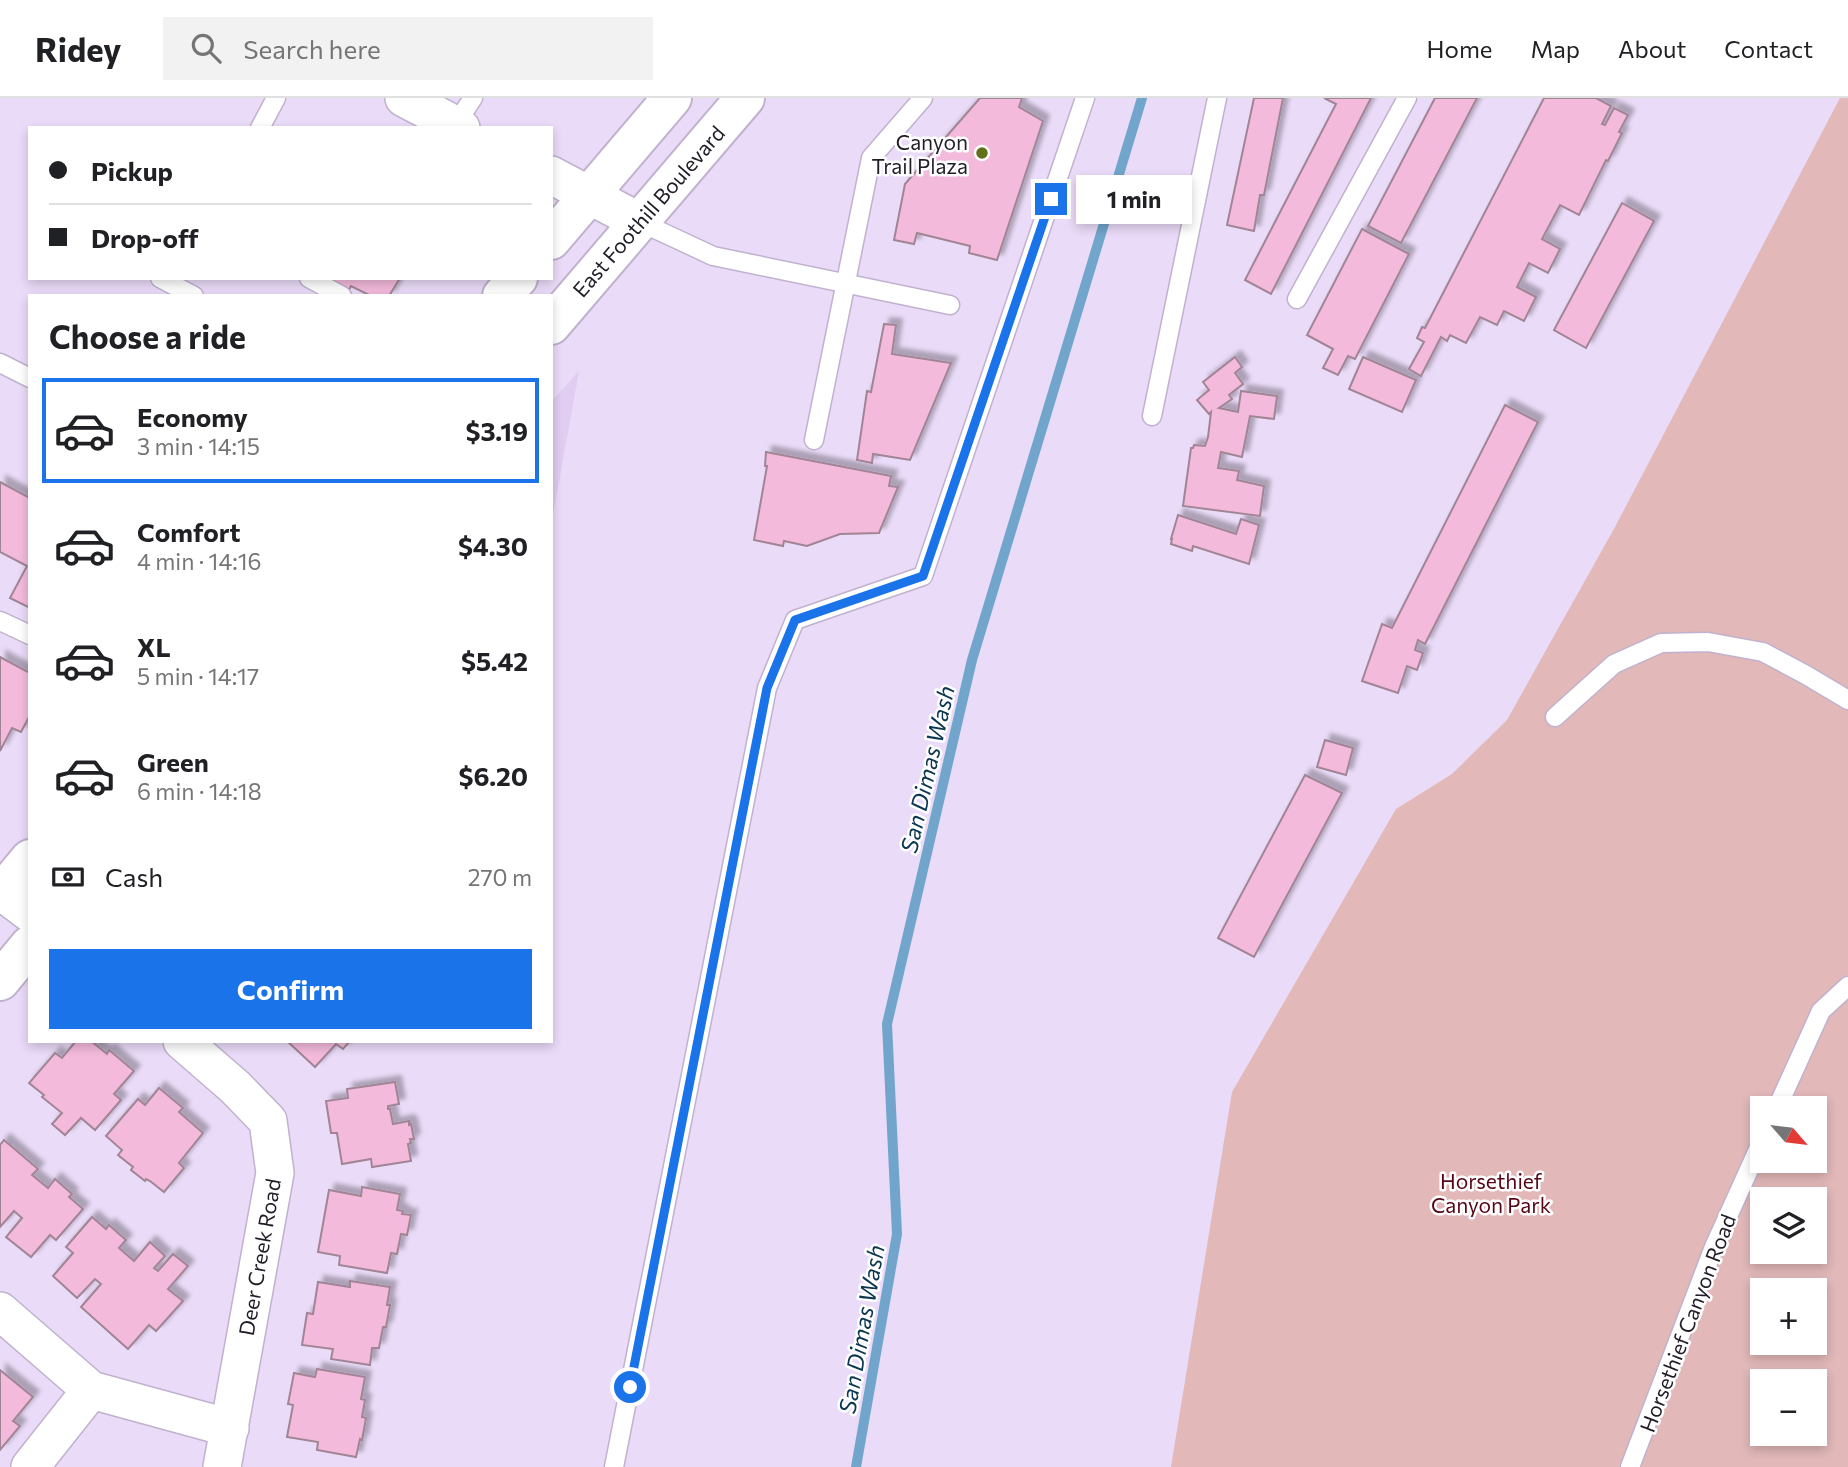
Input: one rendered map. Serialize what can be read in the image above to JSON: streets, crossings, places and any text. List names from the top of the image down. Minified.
{"streets":{"main road":["East Foothill Boulevard"],"street":["Deer Creek Road"],"lane":["Horsethief Canyon Road"]},"water":["San Dimas Wash"],"parks":["Horsethief Canyon Park"],"places":["Canyon Trail Plaza"],"north":"bottom right","page":{"header":"Ridey","search":"Search here","nav":["Home","Map","About","Contact"],"banner":["Pickup","Drop-off"],"bubble":"1 min","heading":"Choose a ride","list":[{"name":"Economy","note":"3 min · 14:15","value":"$3.19"},{"name":"Comfort","note":"4 min · 14:16","value":"$4.30"},{"name":"XL","note":"5 min · 14:17","value":"$5.42"},{"name":"Green","note":"6 min · 14:18","value":"$6.20"}],"pay":["Cash","270 m"],"buttons":"Confirm","map_buttons":["+","−"]}}
